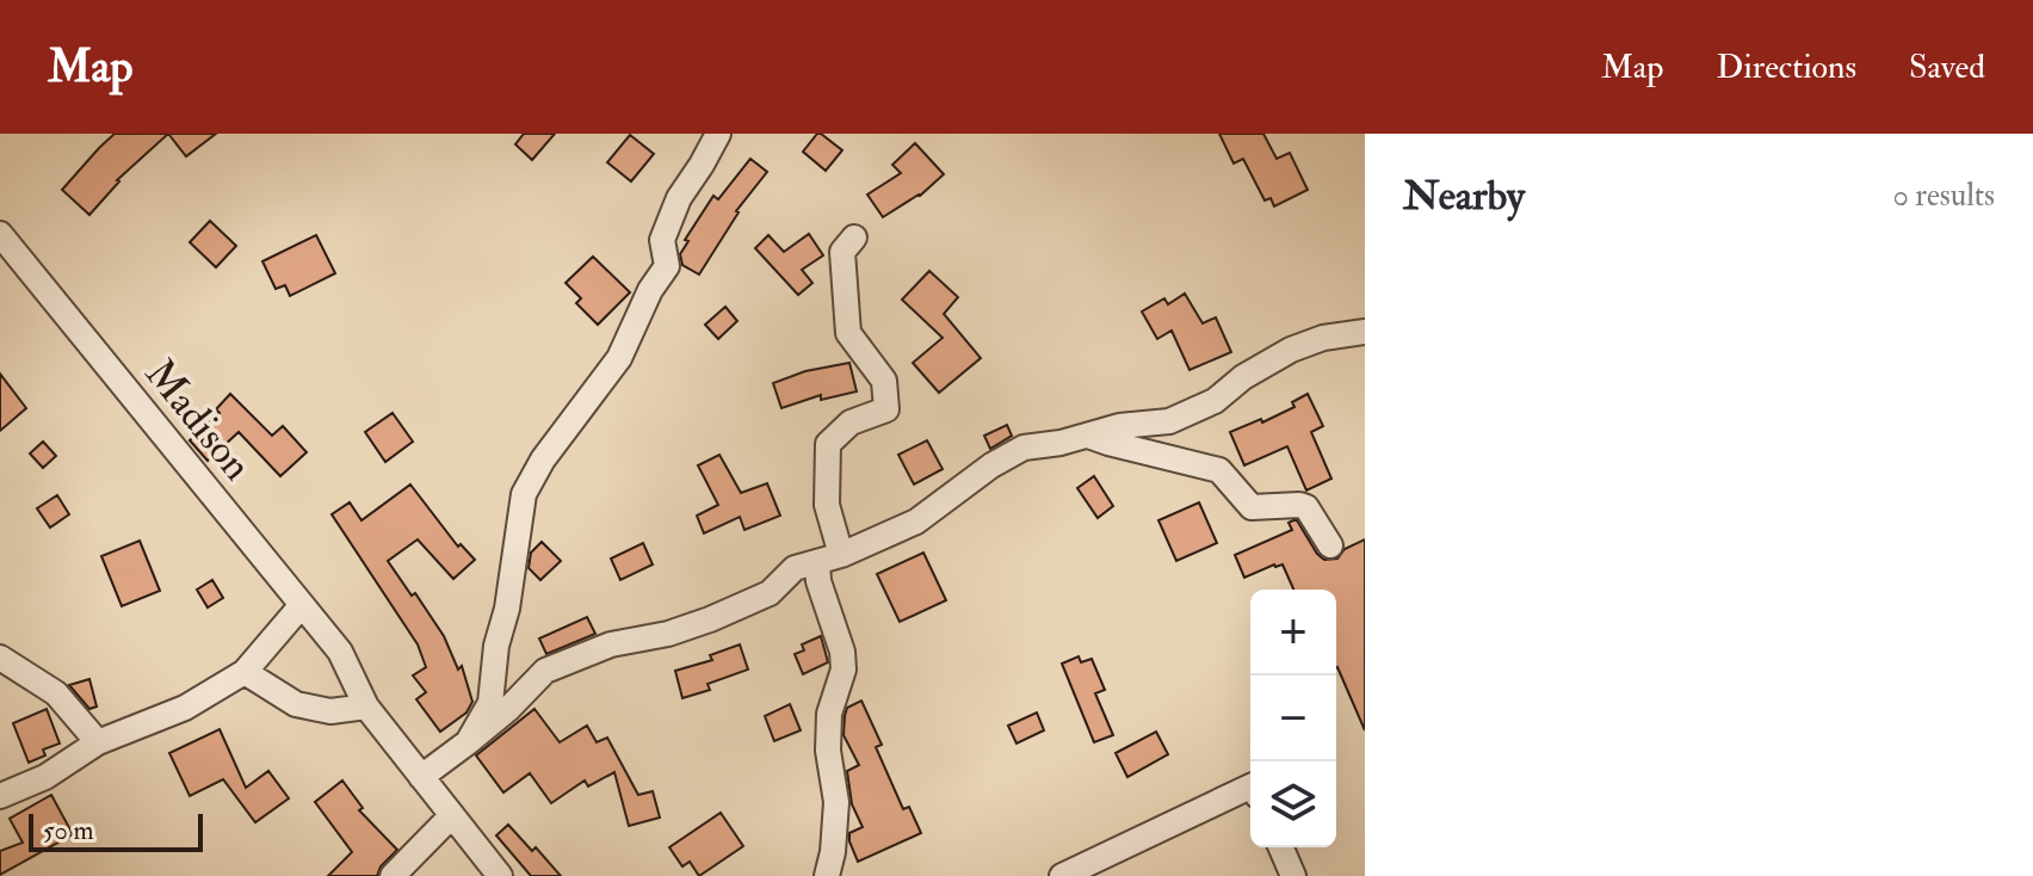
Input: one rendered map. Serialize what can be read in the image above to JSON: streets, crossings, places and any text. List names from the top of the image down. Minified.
{"streets":{"street":["Madison"]},"scale_bar":"50 m","page":{"header":"Map","nav":["Map","Directions","Saved"],"heading":["Nearby","0 results"],"map_buttons":["+","−"],"scale":"50 m"}}
